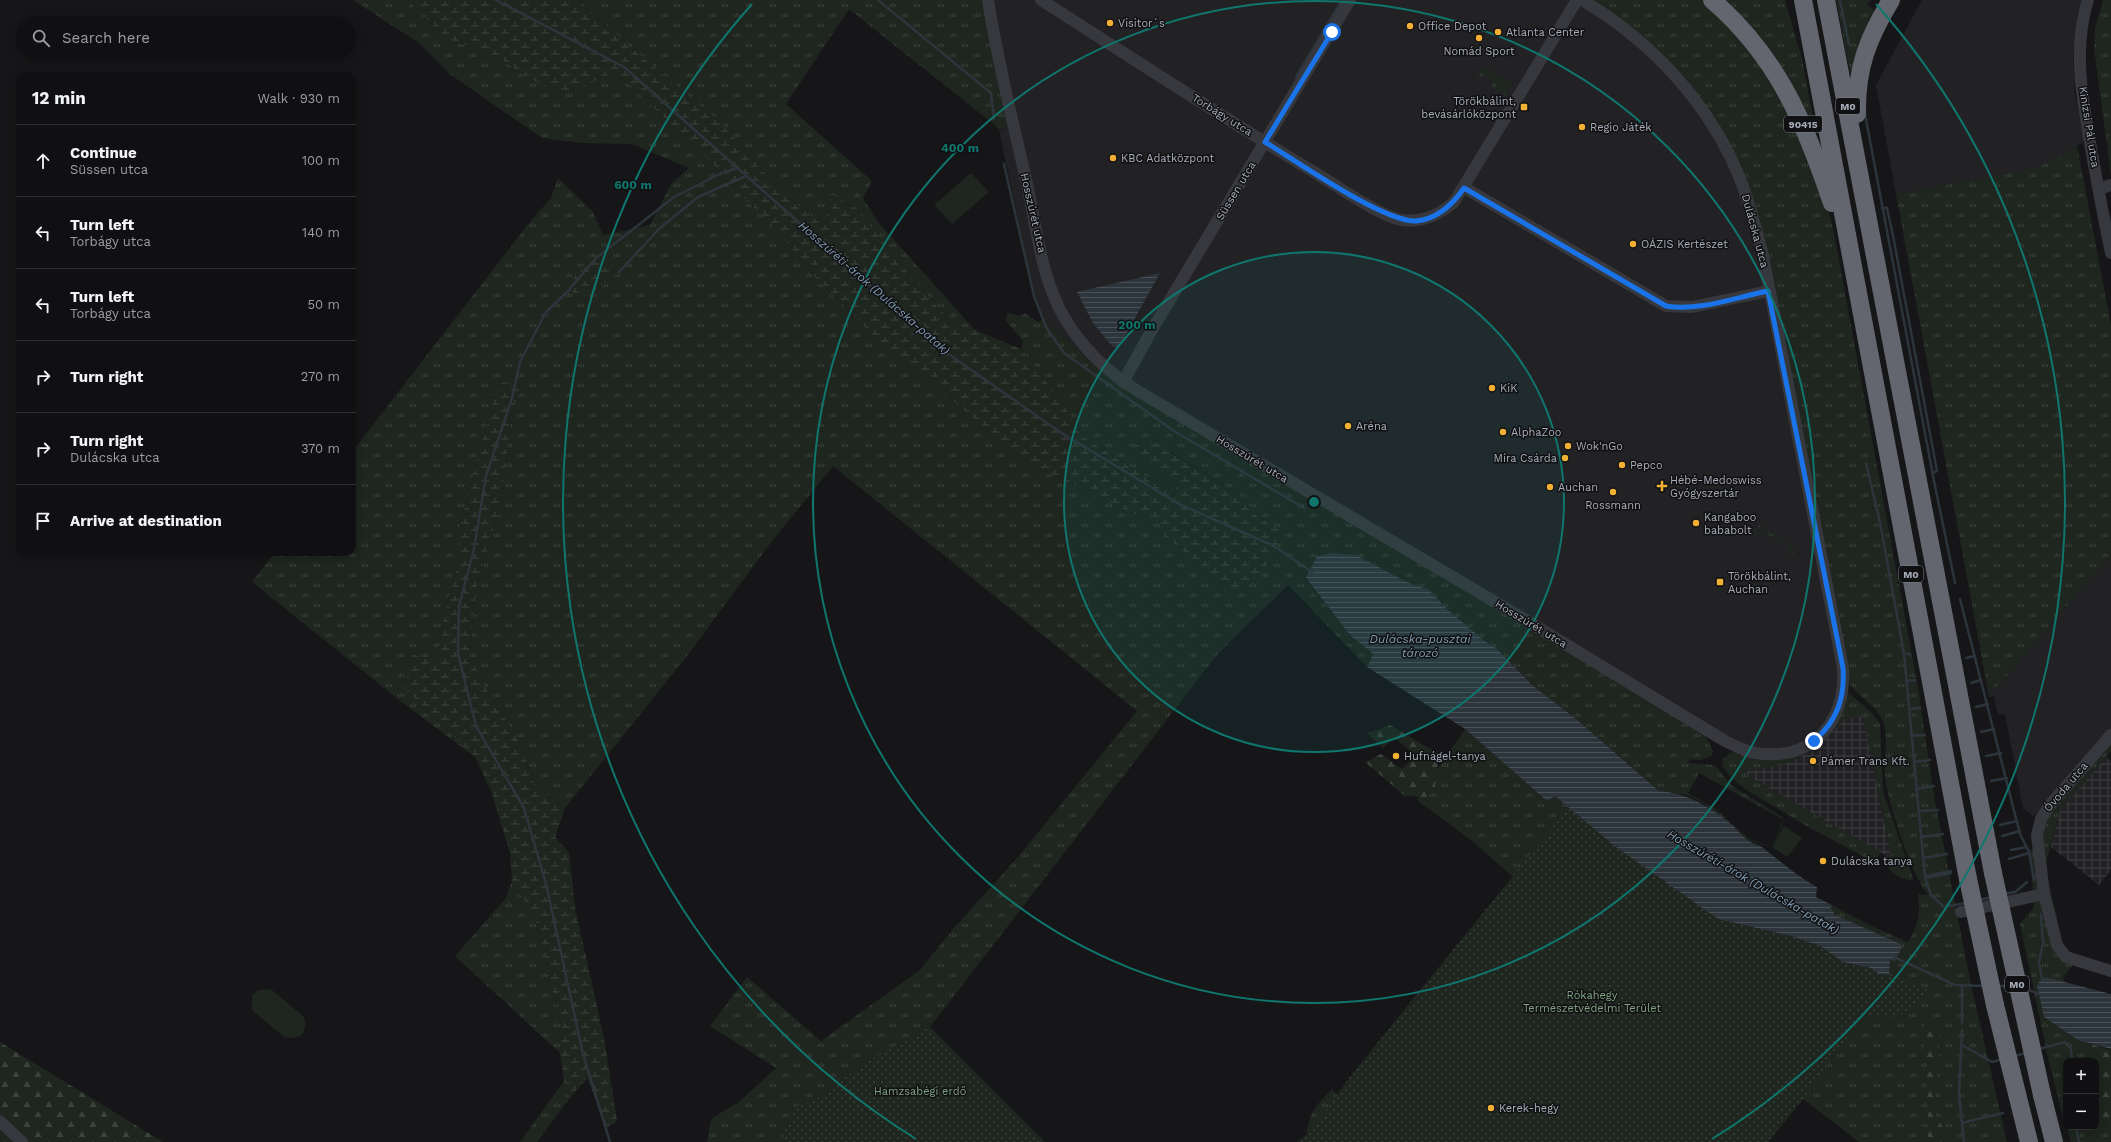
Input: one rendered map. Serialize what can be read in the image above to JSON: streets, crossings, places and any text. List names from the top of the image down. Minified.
{"streets":{"highway":["M0","90415"],"street":["Torbágy utca","Kinizsi Pál utca","Süssen utca","Hosszúrét utca","Dulácska utca","Óvoda utca"]},"crossings":[["M0","90415"],["Torbágy utca","Süssen utca"],["Süssen utca","Hosszúrét utca"],["Hosszúrét utca","Dulácska utca"]],"water":["Hosszúréti-árok (Dulácska-patak)","Dulácska-pusztai tározó"],"parks":["Rókahegy Természetvédelmi Terület","Hamzsabégi erdő"],"places":{"other":["Visitor´s","Office Depot","Atlanta Center","Nomád Sport","Regio Játék","KBC Adatközpont","OÁZIS Kertészet","KiK","Aréna","AlphaZoo","Wok'nGo","Míra Csárda","Pepco","Auchan","Rossmann","Kangaboo bababolt","Hufnágel-tanya","Pámer Trans Kft.","Dulácska tanya","Kerek-hegy"],"transit":["Törökbálint, bevásárlóközpont","Törökbálint, Auchan"],"health":["Hébé-Medoswiss Gyógyszertár"]},"page":{"search":"Search here","heading":["12 min","Walk · 930 m"],"list":[["Continue","Süssen utca","100 m"],["Turn left","Torbágy utca","140 m"],["Turn left","Torbágy utca","50 m"],["Turn right","270 m"],["Turn right","Dulácska utca","370 m"],"Arrive at destination"],"map_buttons":["+","−"]},"rings":["400 m","600 m","200 m"]}
